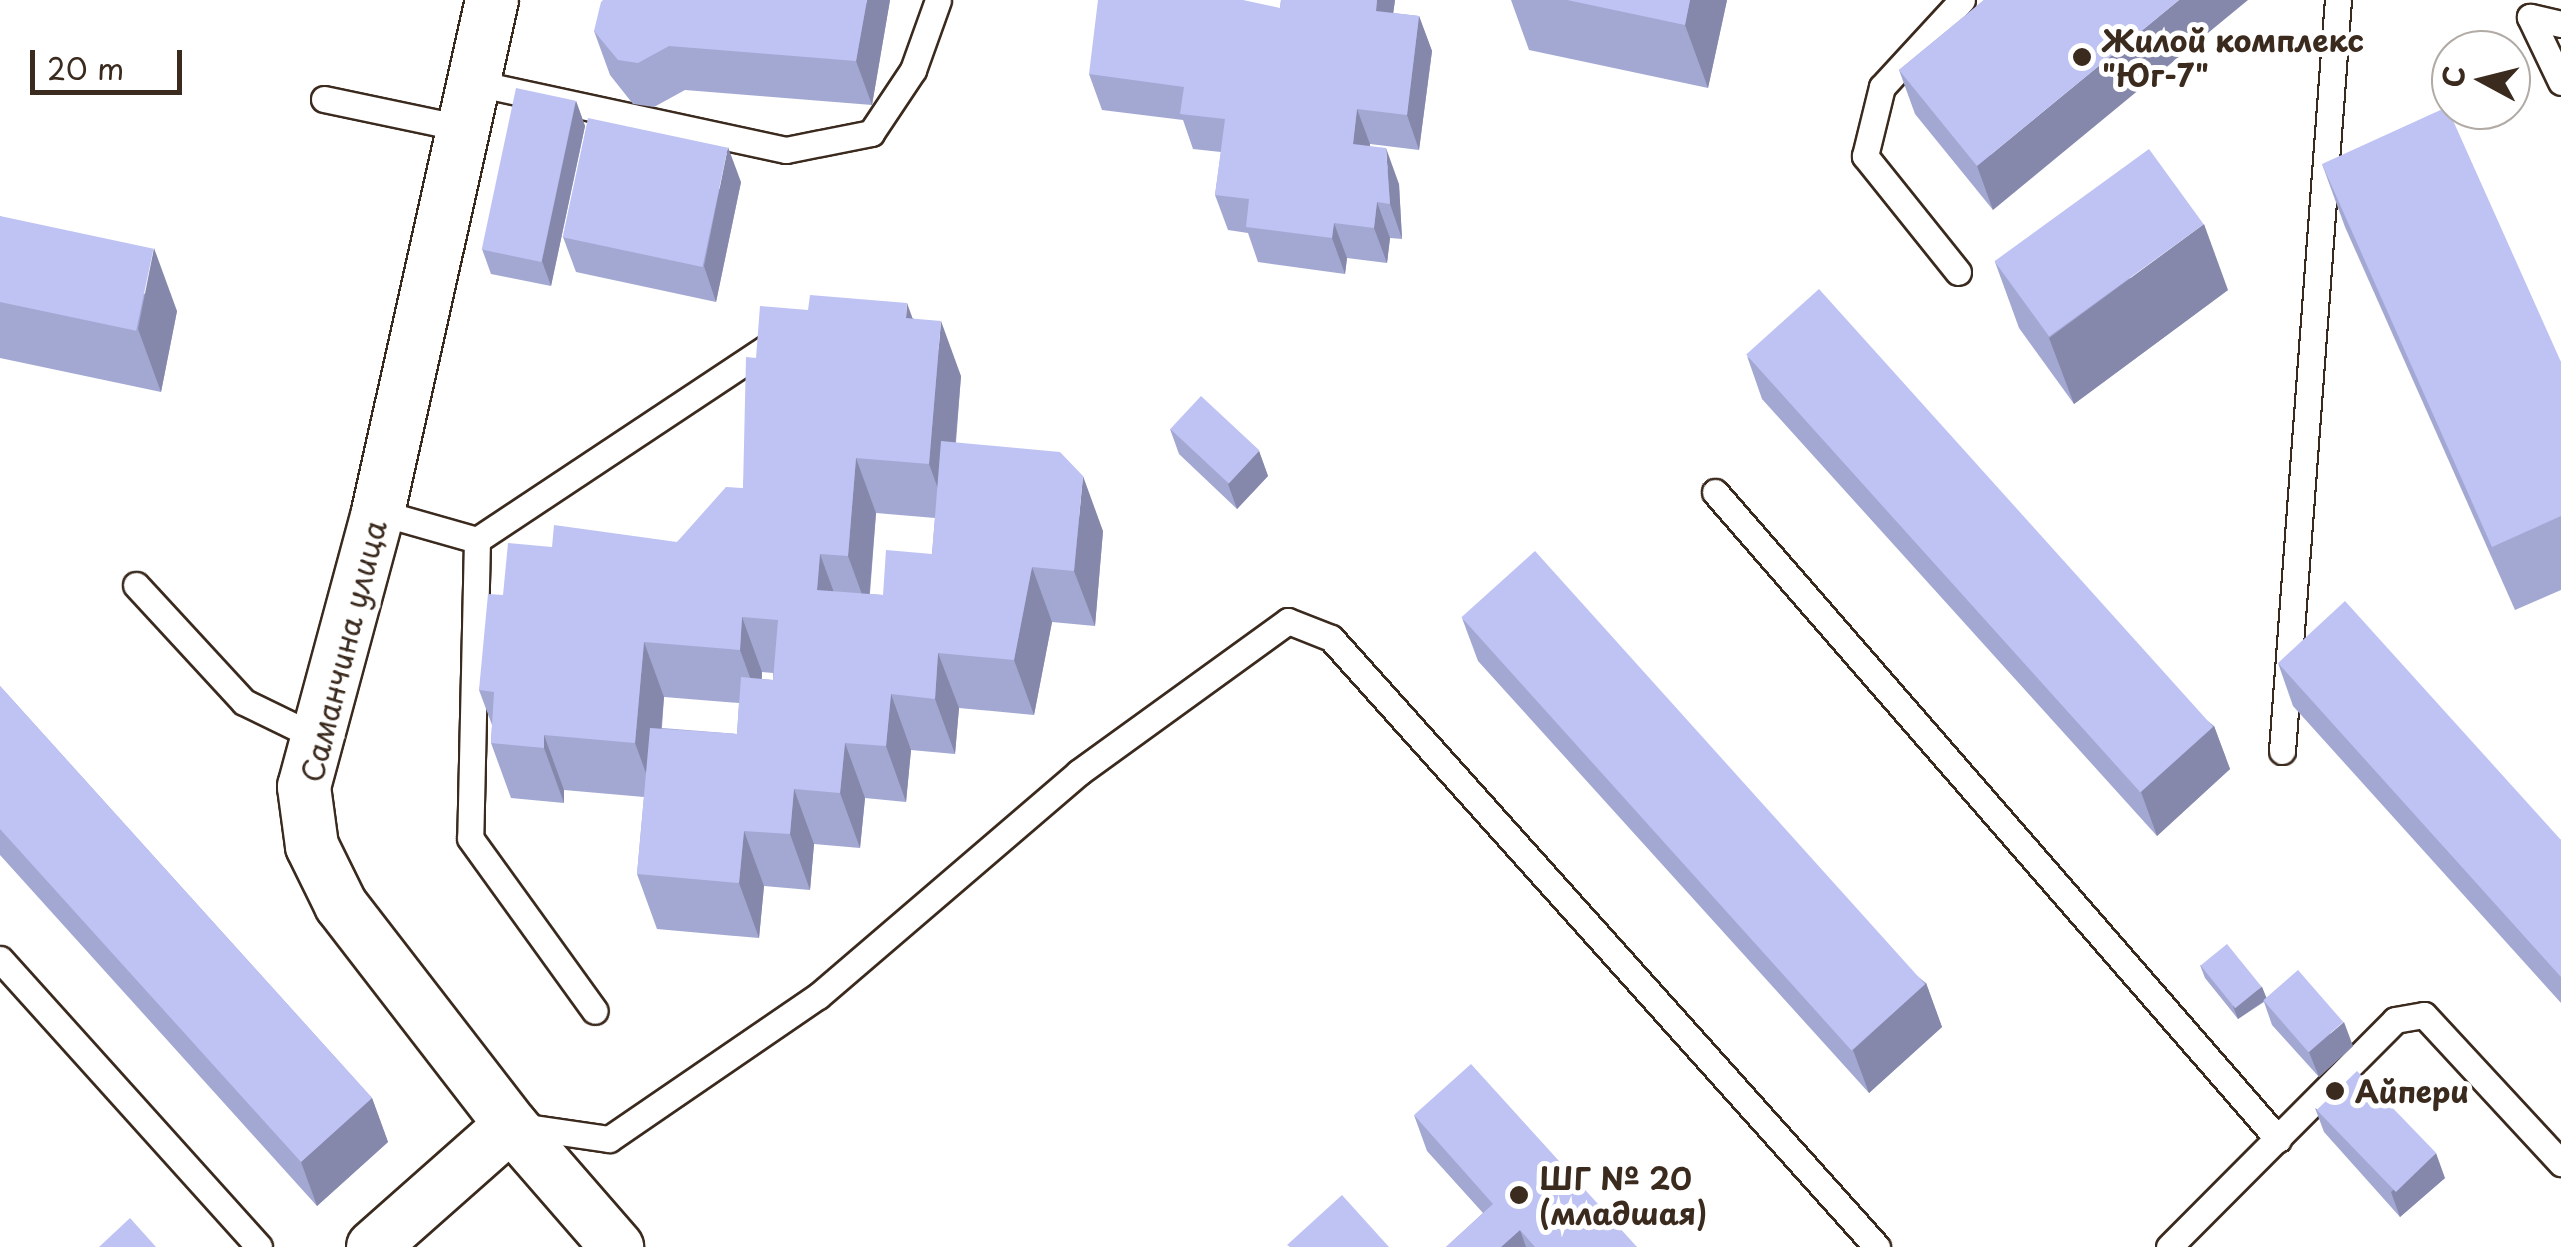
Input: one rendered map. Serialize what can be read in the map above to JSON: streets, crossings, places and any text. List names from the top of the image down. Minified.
{"streets":{"street":["Саманчина улица"]},"places":["Жилой комплекс \"Юг-7\"","Айпери","ШГ № 20 (младшая)"],"scale_bar":"20 m","north":"left"}
